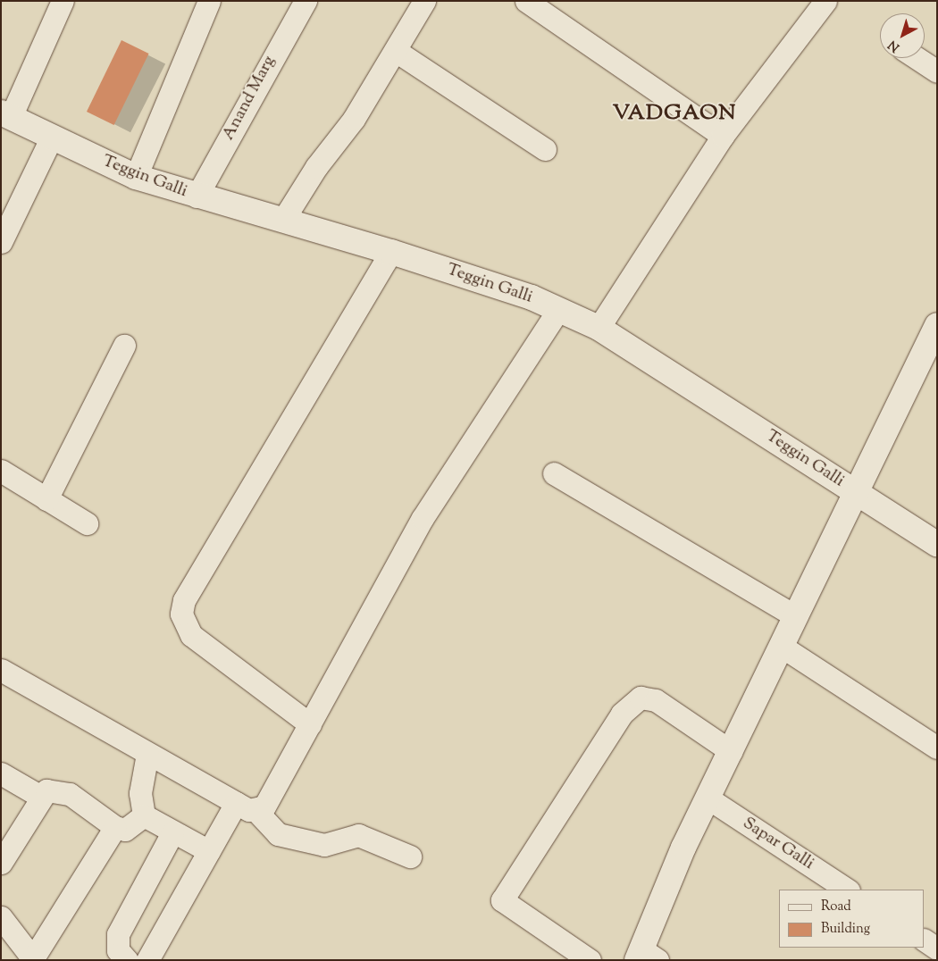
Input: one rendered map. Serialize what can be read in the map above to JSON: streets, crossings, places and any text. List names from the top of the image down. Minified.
{"streets":{"street":["Anand Marg","Teggin Galli","Sapar Galli"]},"crossings":[["Anand Marg","Teggin Galli"]],"districts":["VADGAON"],"legend":["Road","Building"],"north":"bottom left"}
